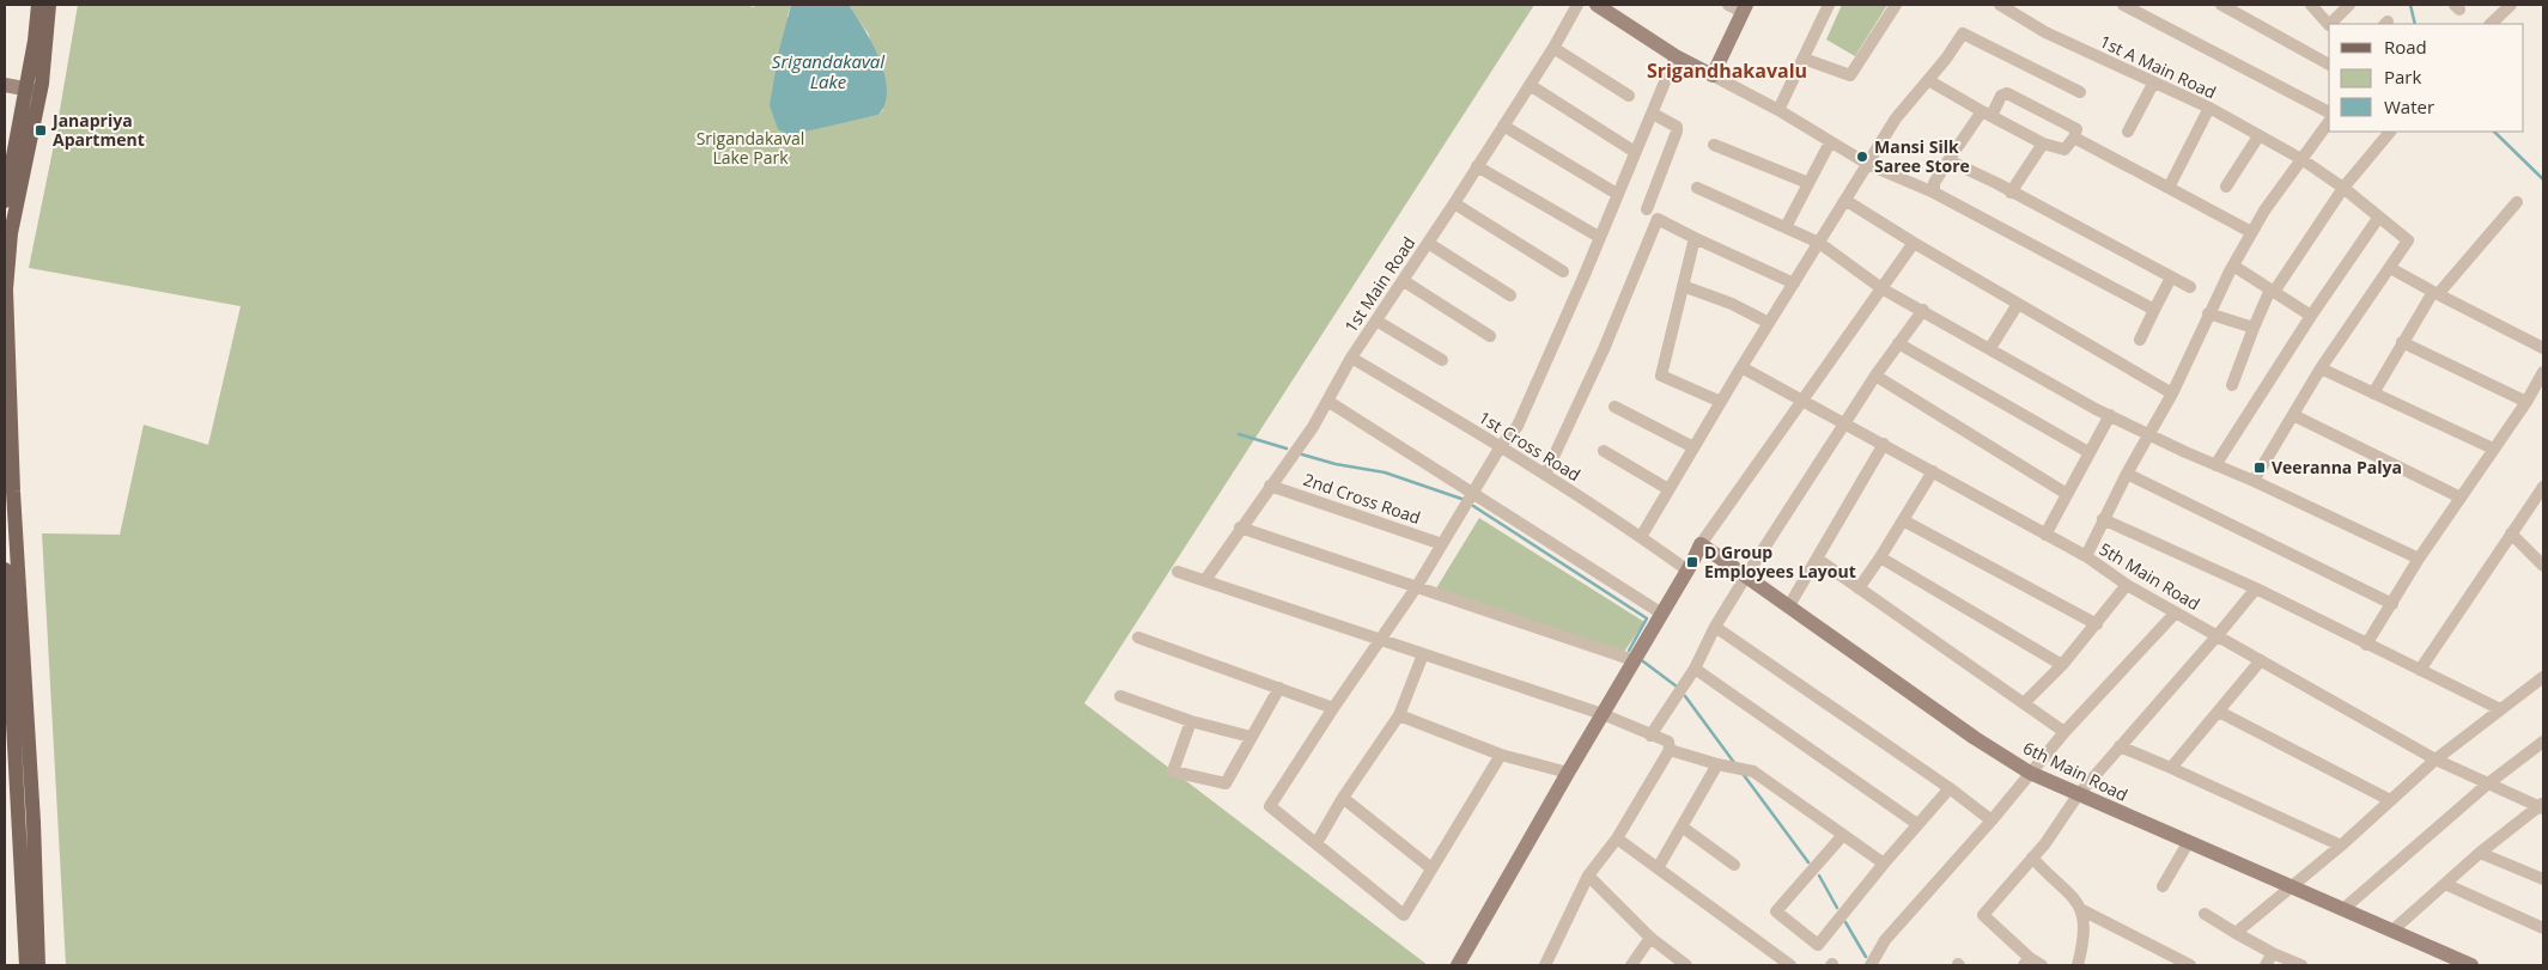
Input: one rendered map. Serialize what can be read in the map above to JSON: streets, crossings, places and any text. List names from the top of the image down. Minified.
{"streets":{"street":["1st A Main Road","1st Main Road","1st Cross Road","2nd Cross Road","5th Main Road","6th Main Road"]},"crossings":[["1st Main Road","1st Cross Road"],["1st Main Road","2nd Cross Road"]],"districts":["Srigandhakavalu"],"water":["Srigandakaval Lake"],"parks":["Srigandakaval Lake Park"],"places":{"transit":["Janapriya Apartment","Veeranna Palya","D Group Employees Layout"],"other":["Mansi Silk Saree Store"]},"legend":["Road","Park","Water"]}
